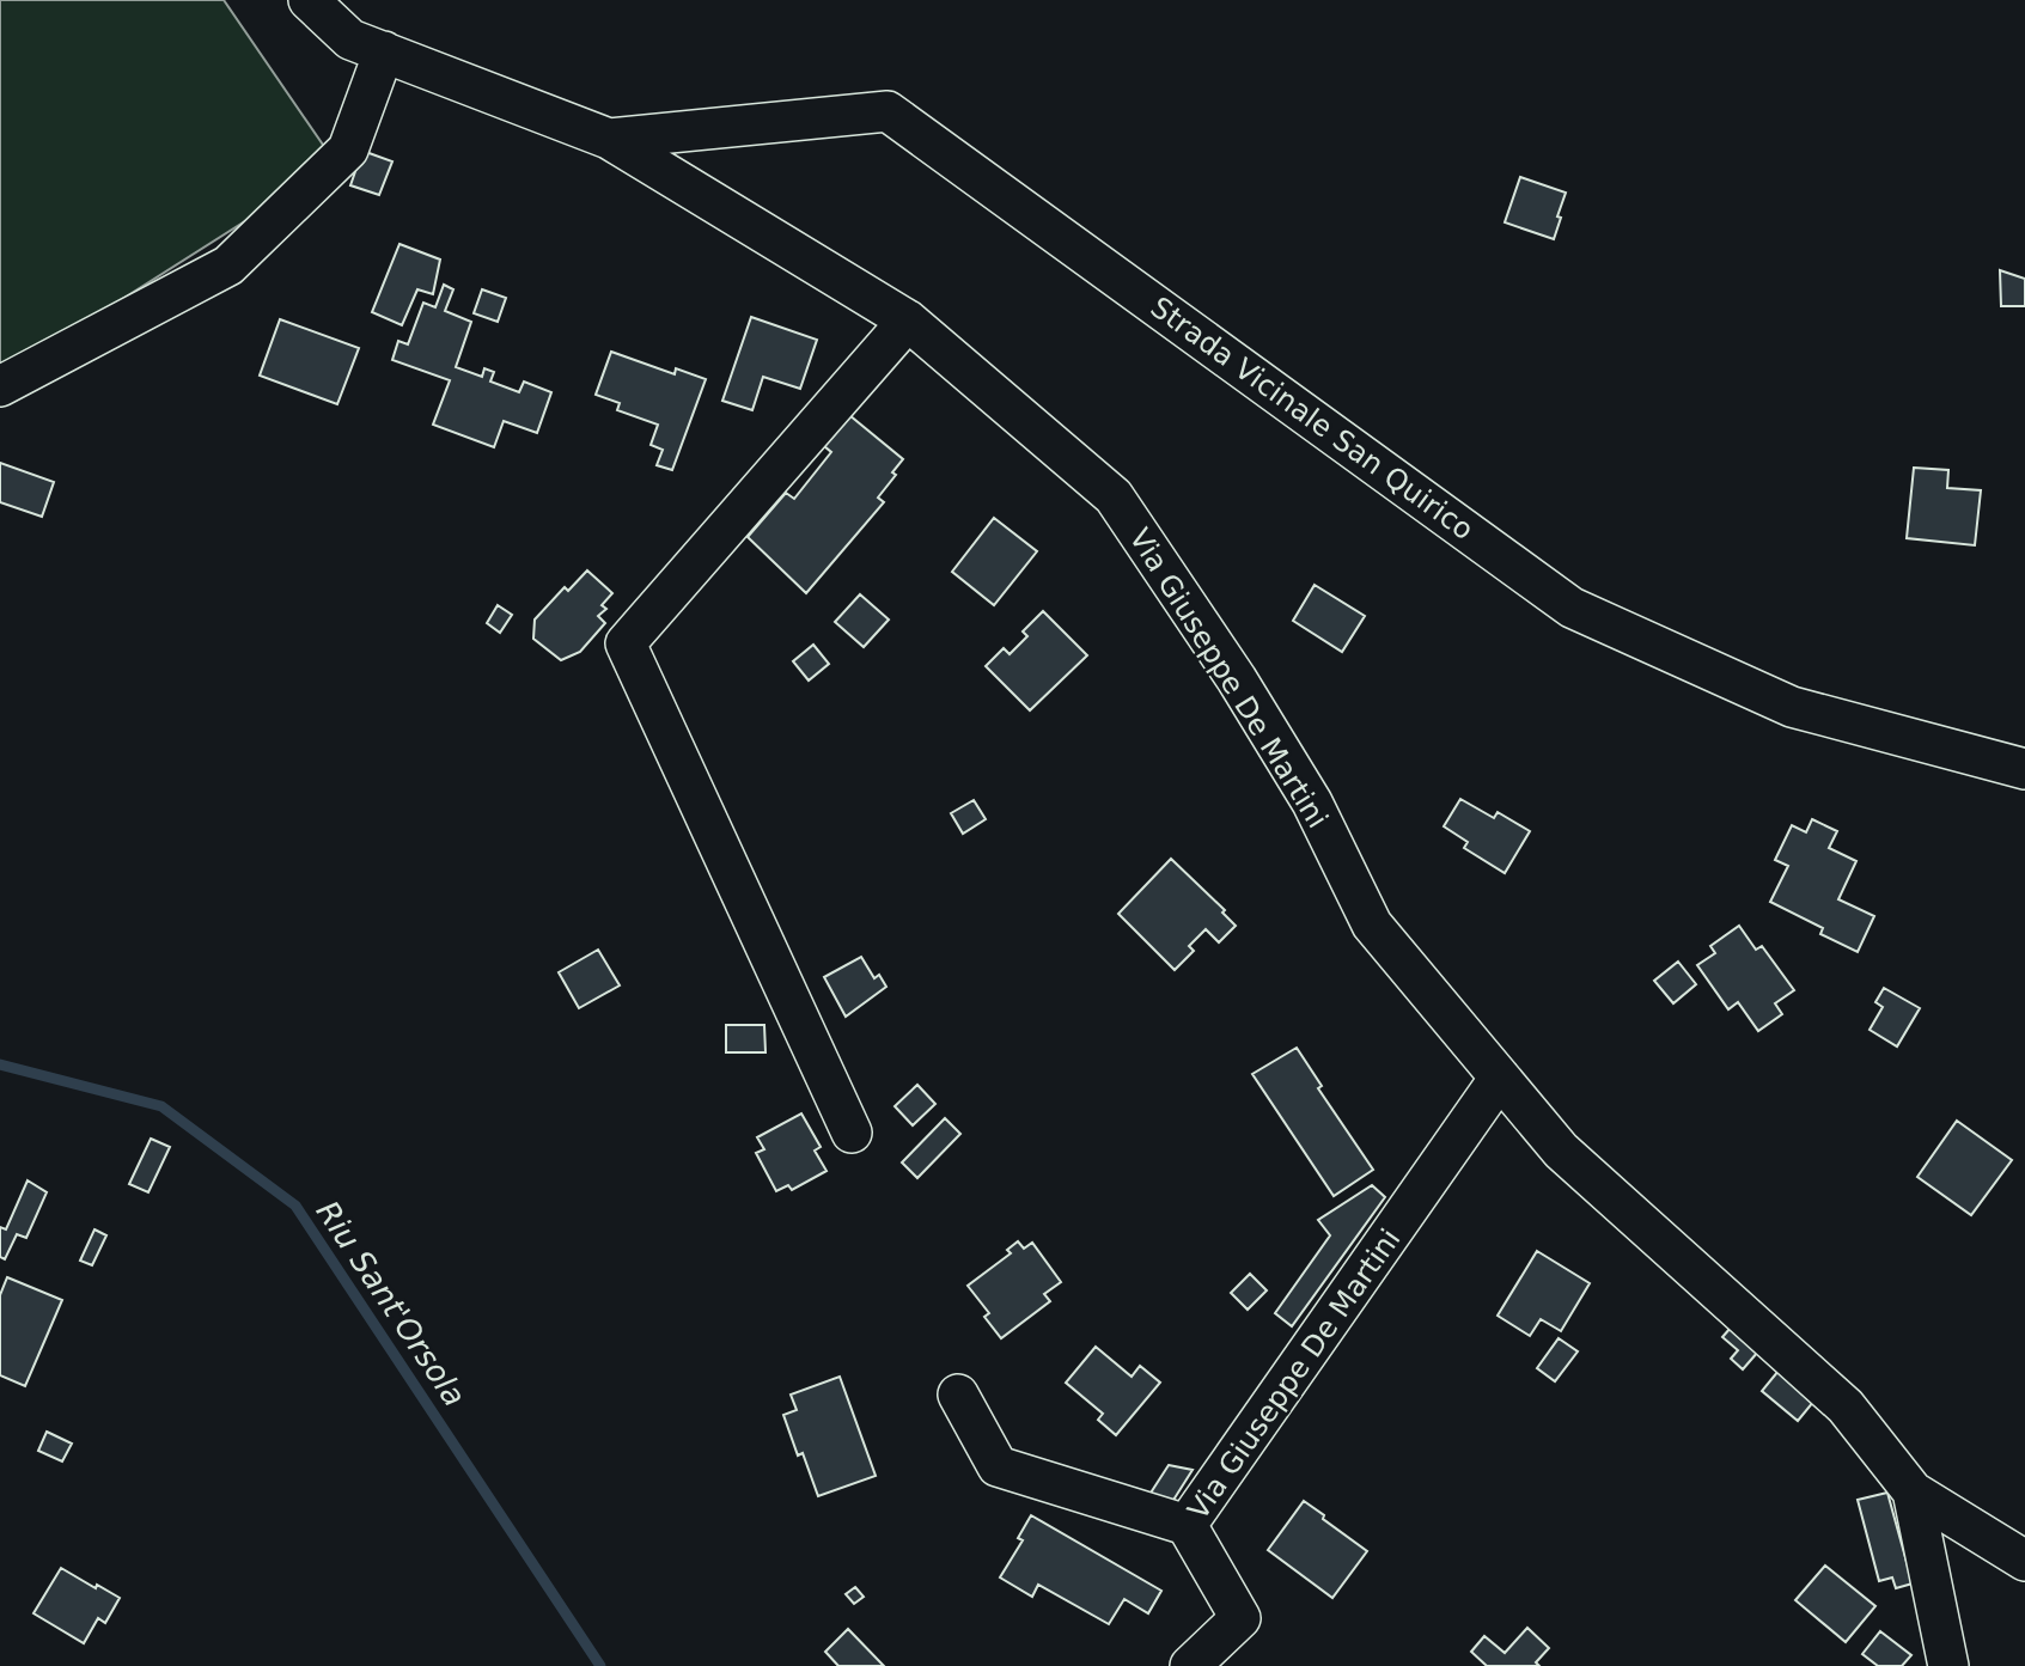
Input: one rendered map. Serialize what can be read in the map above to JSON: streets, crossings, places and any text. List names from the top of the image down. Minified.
{"streets":{"street":["Strada Vicinale San Quirico","Via Giuseppe De Martini"]},"crossings":[["Strada Vicinale San Quirico","Via Giuseppe De Martini"]],"water":["Riu Sant'Orsola"]}
